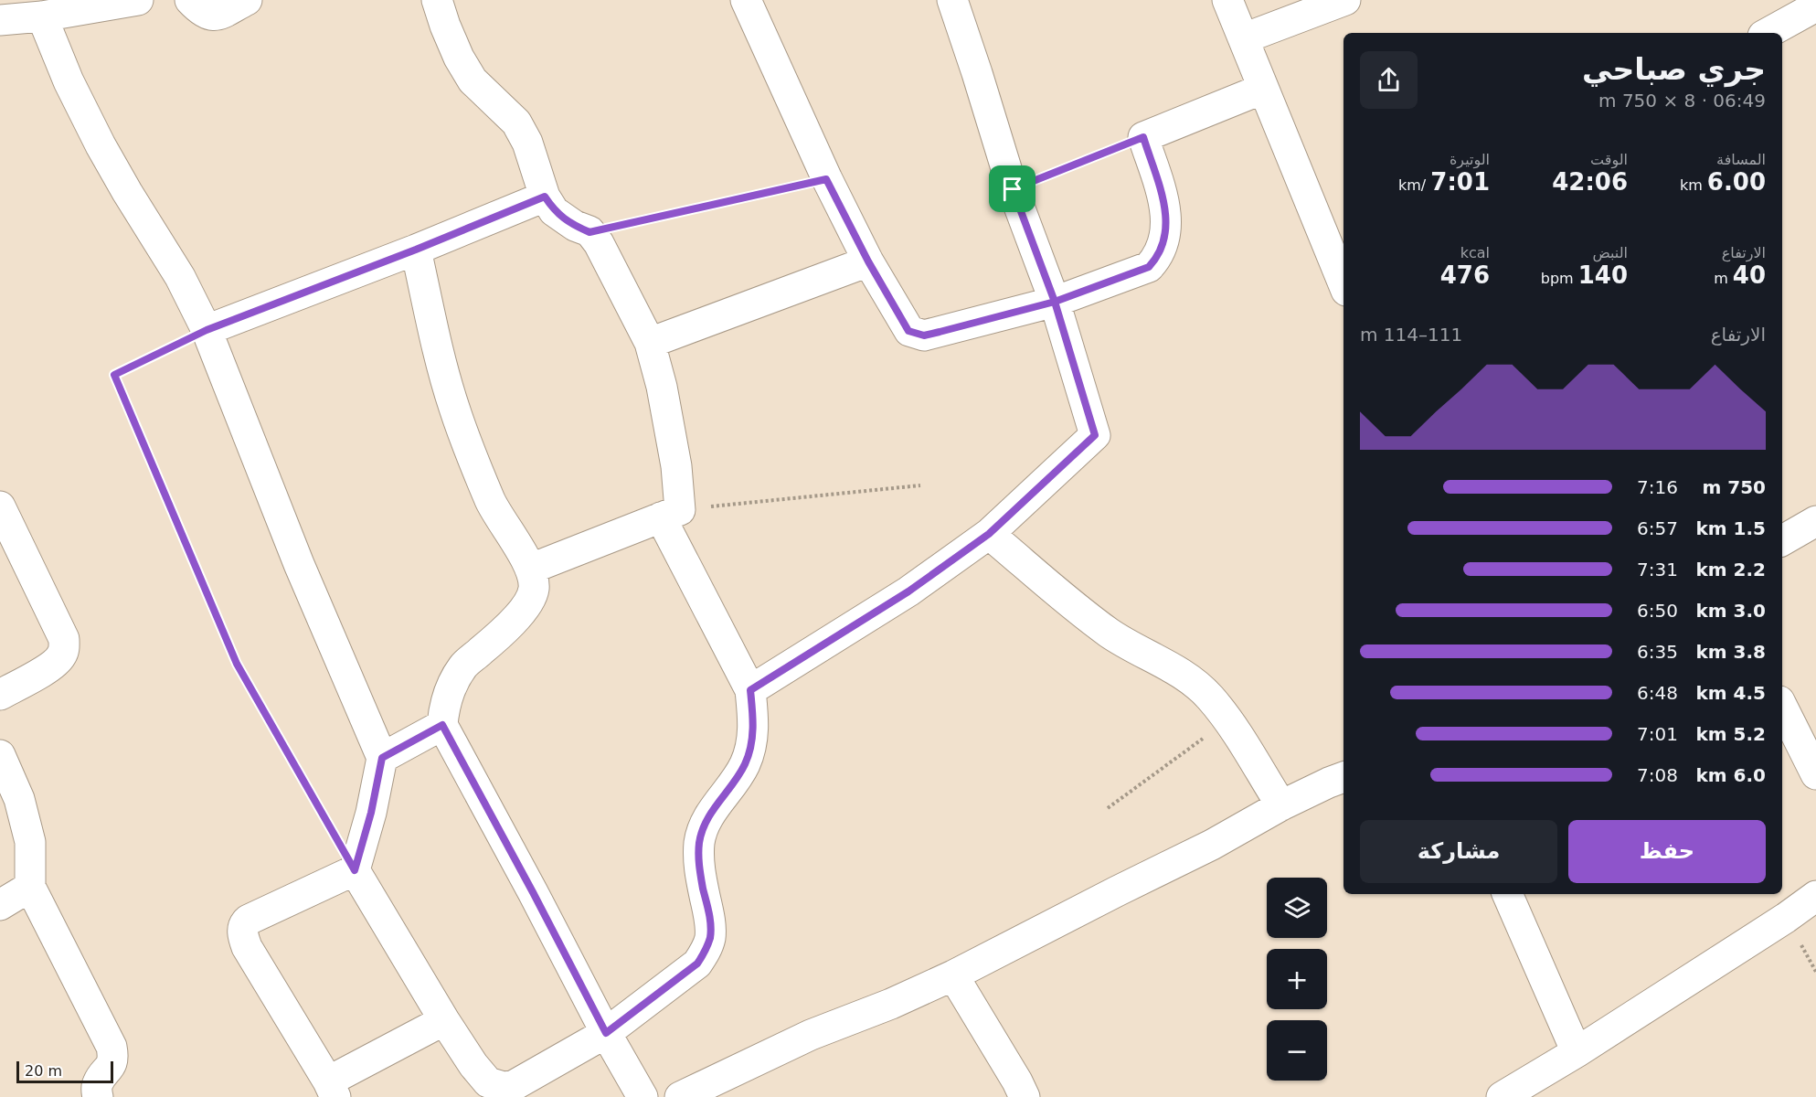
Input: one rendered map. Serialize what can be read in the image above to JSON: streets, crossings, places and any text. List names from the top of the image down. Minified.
{"scale_bar":"20 m","page":{"heading":["جري صباحي","06:49 · 8 × 750 m"],"stats":[["المسافة","6.00 km"],["الوقت","42:06"],["الوتيرة","7:01 /km"],["الارتفاع","40 m"],["النبض","140 bpm"],["kcal","476"]],"chart":["الارتفاع","111–114 m"],"list":[{"name":"750 m","note":"7:16"},{"name":"1.5 km","note":"6:57"},{"name":"2.2 km","note":"7:31"},{"name":"3.0 km","note":"6:50"},{"name":"3.8 km","note":"6:35"},{"name":"4.5 km","note":"6:48"},{"name":"5.2 km","note":"7:01"},{"name":"6.0 km","note":"7:08"}],"buttons":["حفظ","مشاركة"],"map_buttons":["+","−"],"scale":"20 m"}}
